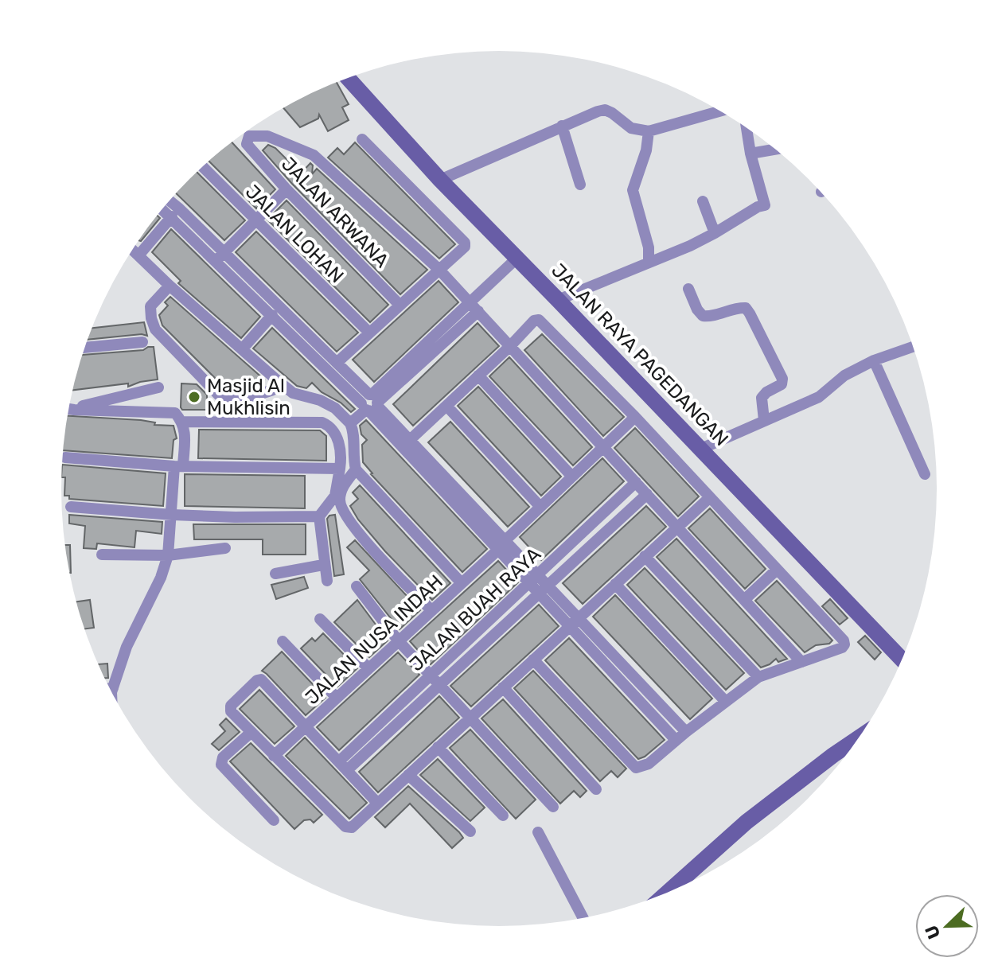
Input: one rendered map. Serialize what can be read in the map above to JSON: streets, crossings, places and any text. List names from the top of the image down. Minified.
{"streets":{"street":["JALAN ARWANA","JALAN LOHAN","JALAN RAYA PAGEDANGAN","JALAN BUAH RAYA","JALAN NUSA INDAH"]},"places":["Masjid Al Mukhlisin"],"north":"bottom left"}
